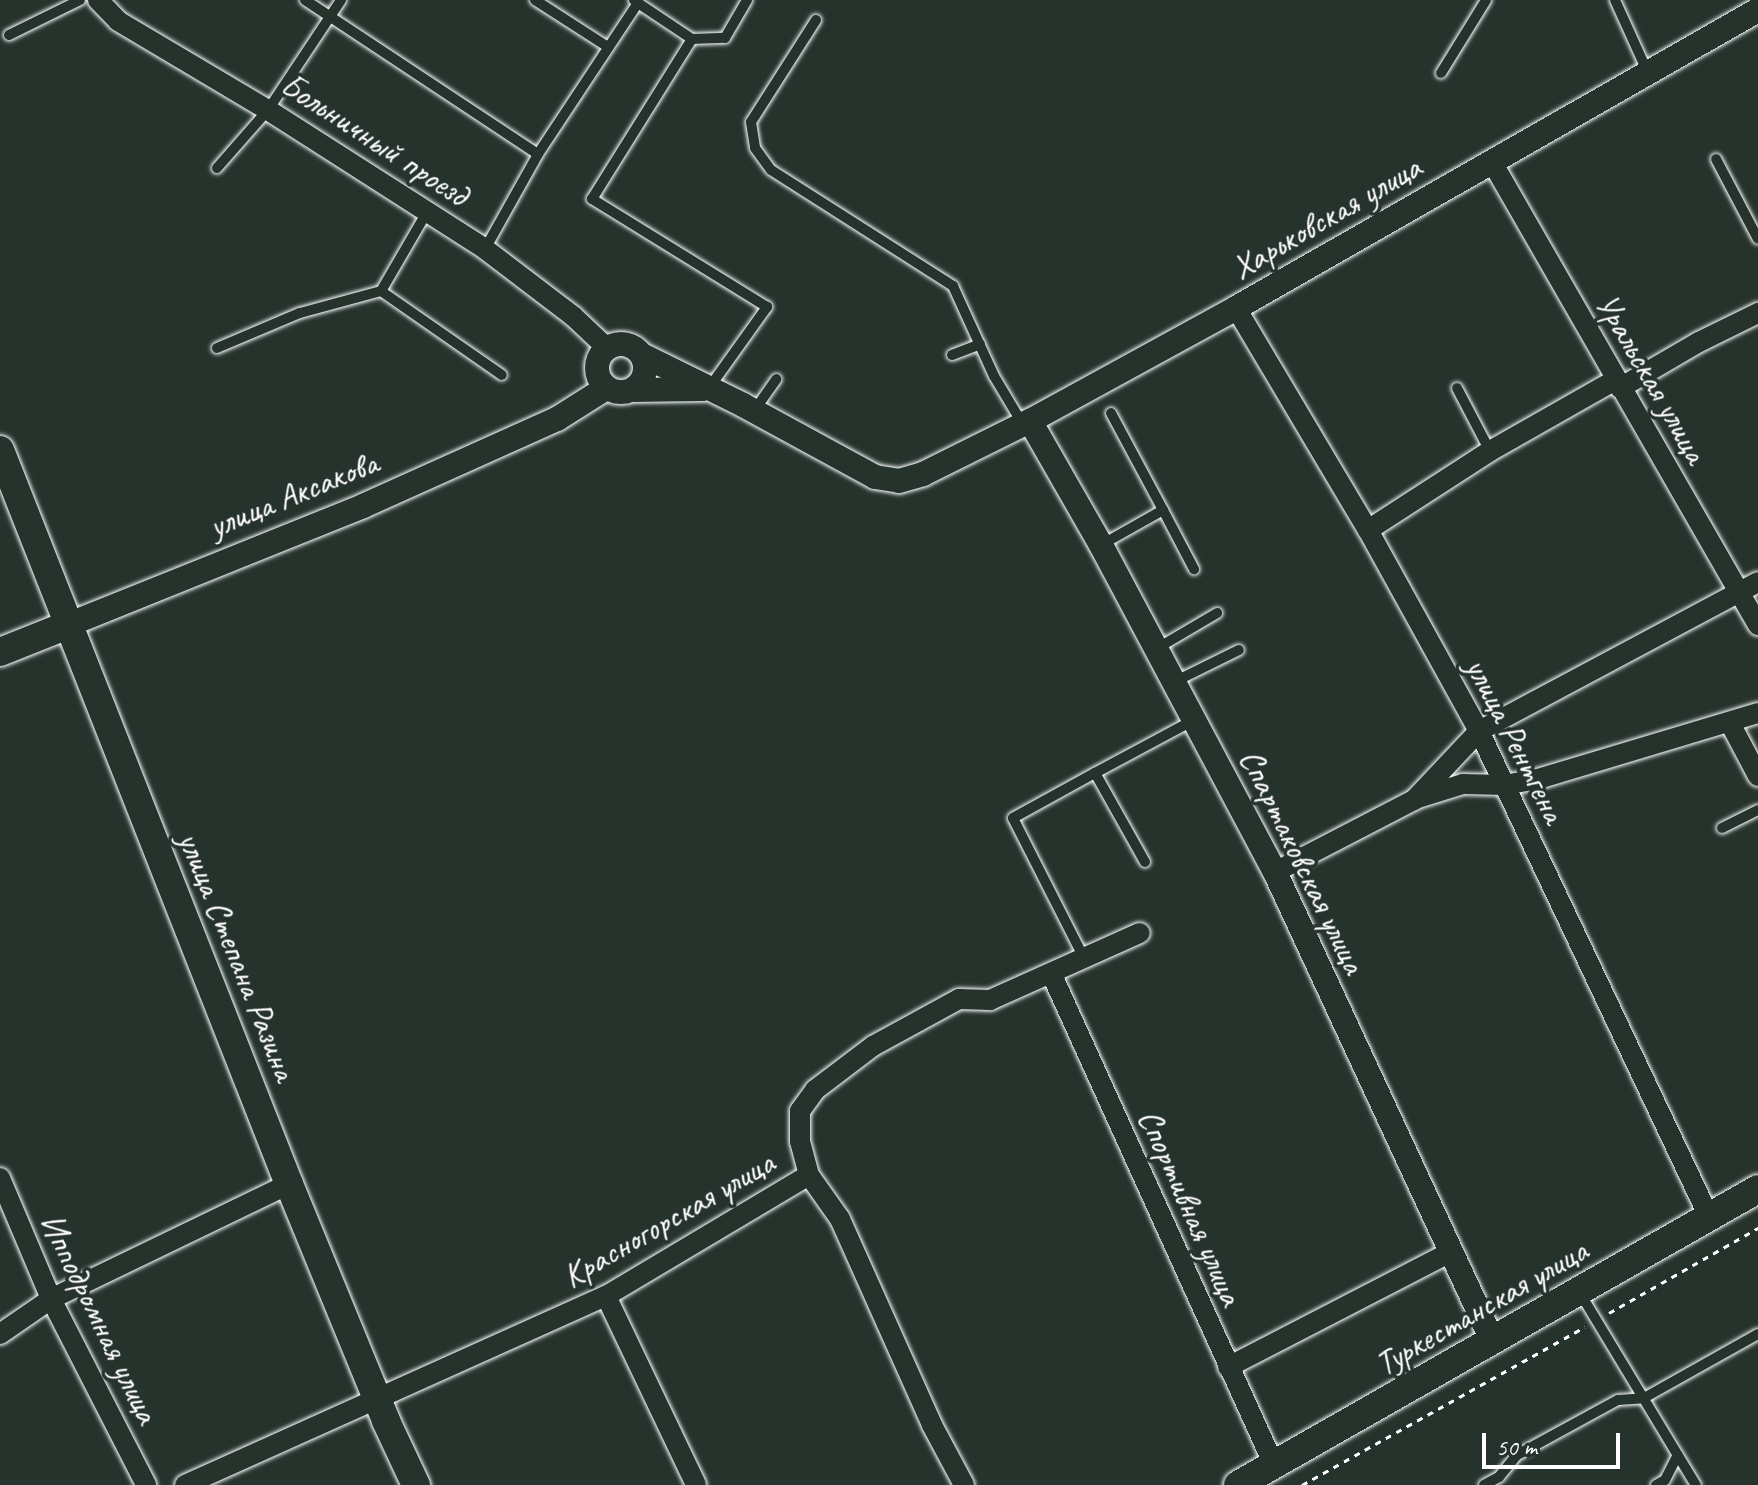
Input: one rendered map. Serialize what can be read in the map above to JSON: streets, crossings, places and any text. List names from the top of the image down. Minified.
{"streets":{"main road":["улица Аксакова","улица Степана Разина","Туркестанская улица"],"street":["Больничный проезд","Харьковская улица","Уральская улица","улица Рентгена","Спартаковская улица","Спортивная улица","Красногорская улица","Ипподромная улица"]},"crossings":[["Больничный проезд","улица Аксакова"],["Харьковская улица","Уральская улица"],["Харьковская улица","улица Рентгена"],["Харьковская улица","Спартаковская улица"],["улица Аксакова","улица Степана Разина"],["улица Рентгена","Туркестанская улица"],["Спартаковская улица","Туркестанская улица"],["улица Степана Разина","Красногорская улица"],["Спортивная улица","Красногорская улица"],["Спортивная улица","Туркестанская улица"]],"scale_bar":"50 m"}
